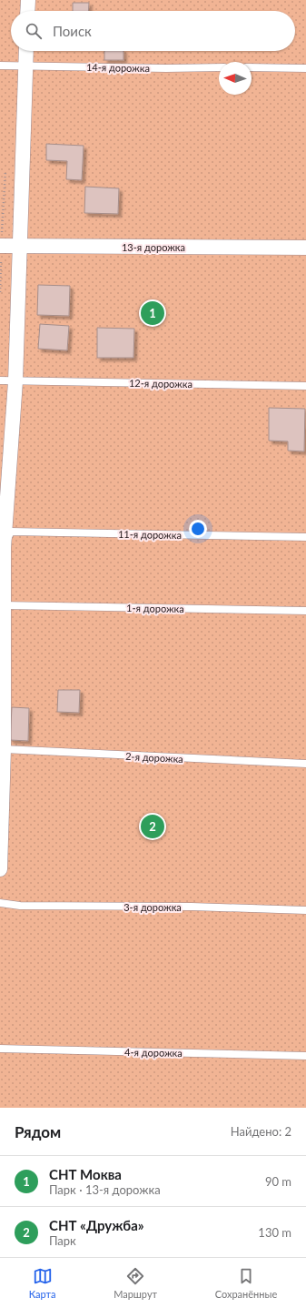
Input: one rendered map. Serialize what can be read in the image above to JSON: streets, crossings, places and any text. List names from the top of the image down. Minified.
{"streets":{"street":["13-я дорожка"],"lane":["14-я дорожка","12-я дорожка","11-я дорожка","1-я дорожка","2-я дорожка","3-я дорожка","4-я дорожка"]},"north":"left","page":{"search":"Поиск","pins":["1","2"],"heading":["Рядом","Найдено: 2"],"list":[{"mark":"1","name":"СНТ Моква","note":"Парк · 13-я дорожка","value":"90 m"},{"mark":"2","name":"СНТ «Дружба»","note":"Парк","value":"130 m"}],"nav":["Карта","Маршрут","Сохранённые"]}}
